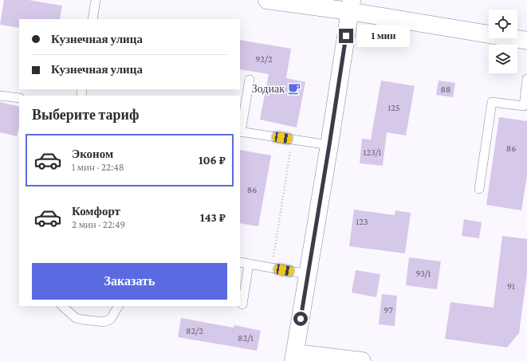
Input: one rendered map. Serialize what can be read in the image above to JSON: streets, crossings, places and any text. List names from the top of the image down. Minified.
{"places":{"cafe":["Зодиак"]},"house_numbers":["92/2","88","125","86","123/1","86","123","93/1","91","97","82/2","82/1"],"page":{"banner":["Кузнечная улица","Кузнечная улица"],"bubble":"1 мин","heading":"Выберите тариф","list":[{"name":"Эконом","note":"1 мин · 22:48","value":"106 ₽"},{"name":"Комфорт","note":"2 мин · 22:49","value":"143 ₽"}],"buttons":"Заказать"}}
